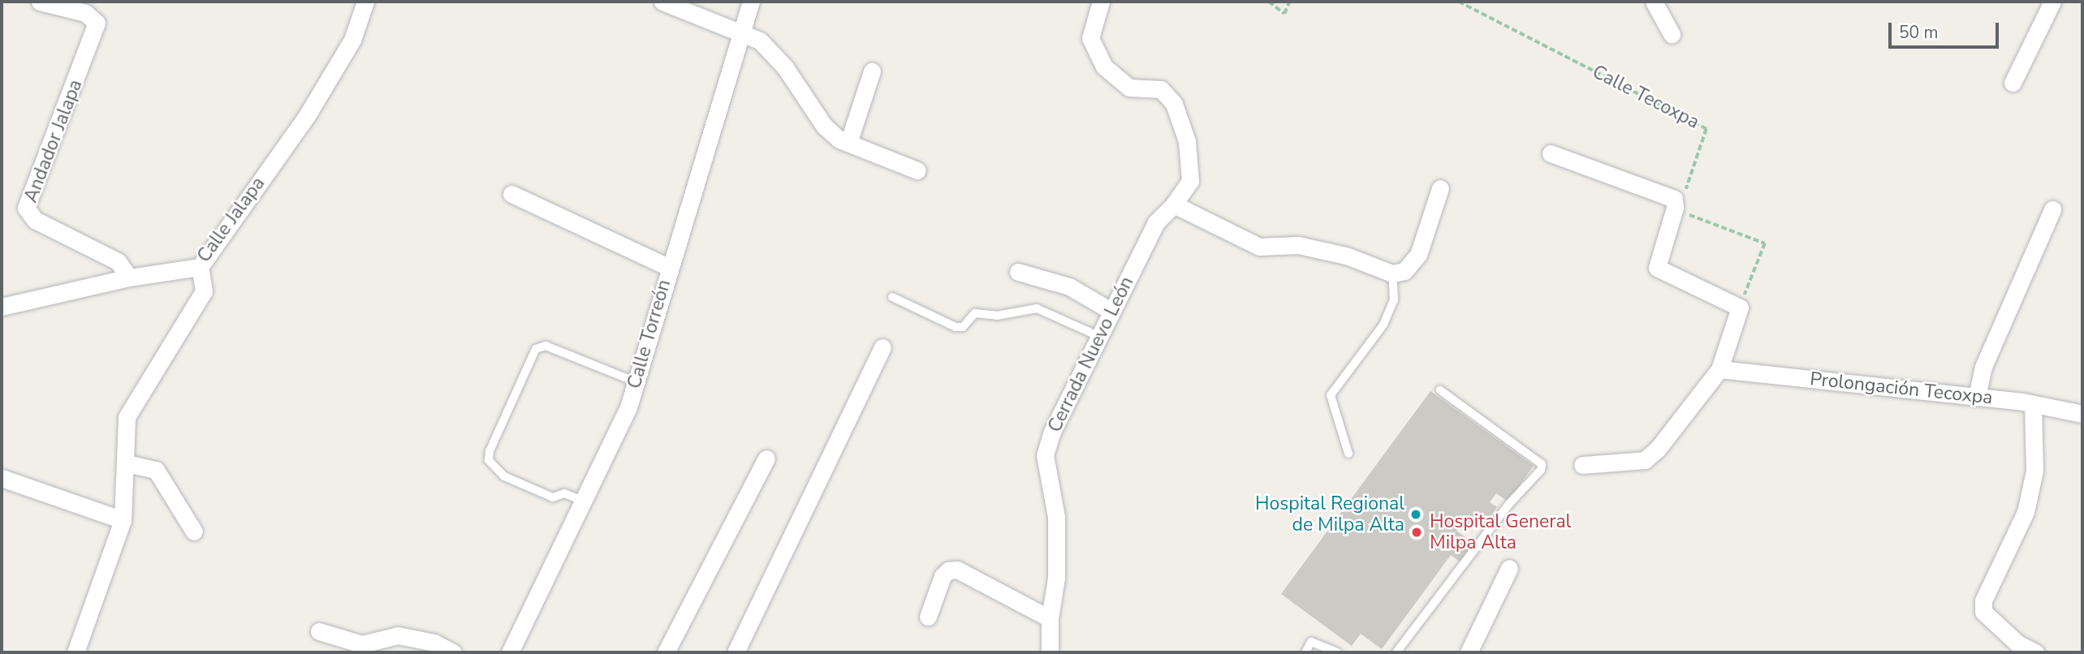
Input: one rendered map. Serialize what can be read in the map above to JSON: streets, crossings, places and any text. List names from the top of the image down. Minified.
{"streets":{"street":["Andador Jalapa","Calle Jalapa","Calle Torreón","Cerrada Nuevo León","Prolongación Tecoxpa"],"path":["Calle Tecoxpa"]},"crossings":[["Andador Jalapa","Calle Jalapa"]],"places":["Hospital Regional de Milpa Alta","Hospital General Milpa Alta"],"scale_bar":"50 m"}
